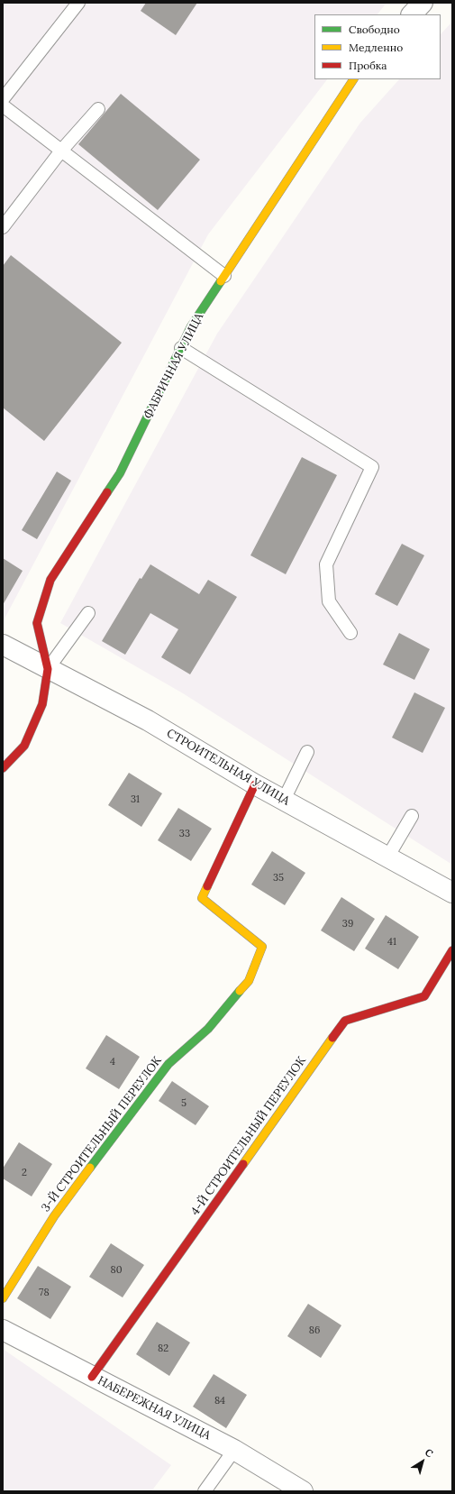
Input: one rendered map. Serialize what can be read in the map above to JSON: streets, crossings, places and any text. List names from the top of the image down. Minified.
{"streets":{"street":["ФАБРИЧНАЯ УЛИЦА","СТРОИТЕЛЬНАЯ УЛИЦА","3-Й СТРОИТЕЛЬНЫЙ ПЕРЕУЛОК","4-Й СТРОИТЕЛЬНЫЙ ПЕРЕУЛОК","НАБЕРЕЖНАЯ УЛИЦА"]},"crossings":[["ФАБРИЧНАЯ УЛИЦА","СТРОИТЕЛЬНАЯ УЛИЦА"],["СТРОИТЕЛЬНАЯ УЛИЦА","3-Й СТРОИТЕЛЬНЫЙ ПЕРЕУЛОК"],["4-Й СТРОИТЕЛЬНЫЙ ПЕРЕУЛОК","НАБЕРЕЖНАЯ УЛИЦА"]],"house_numbers":["31","33","35","39","41","4","5","2","80","78","86","82","84"],"legend":["Свободно","Медленно","Пробка"],"north":"top right"}
